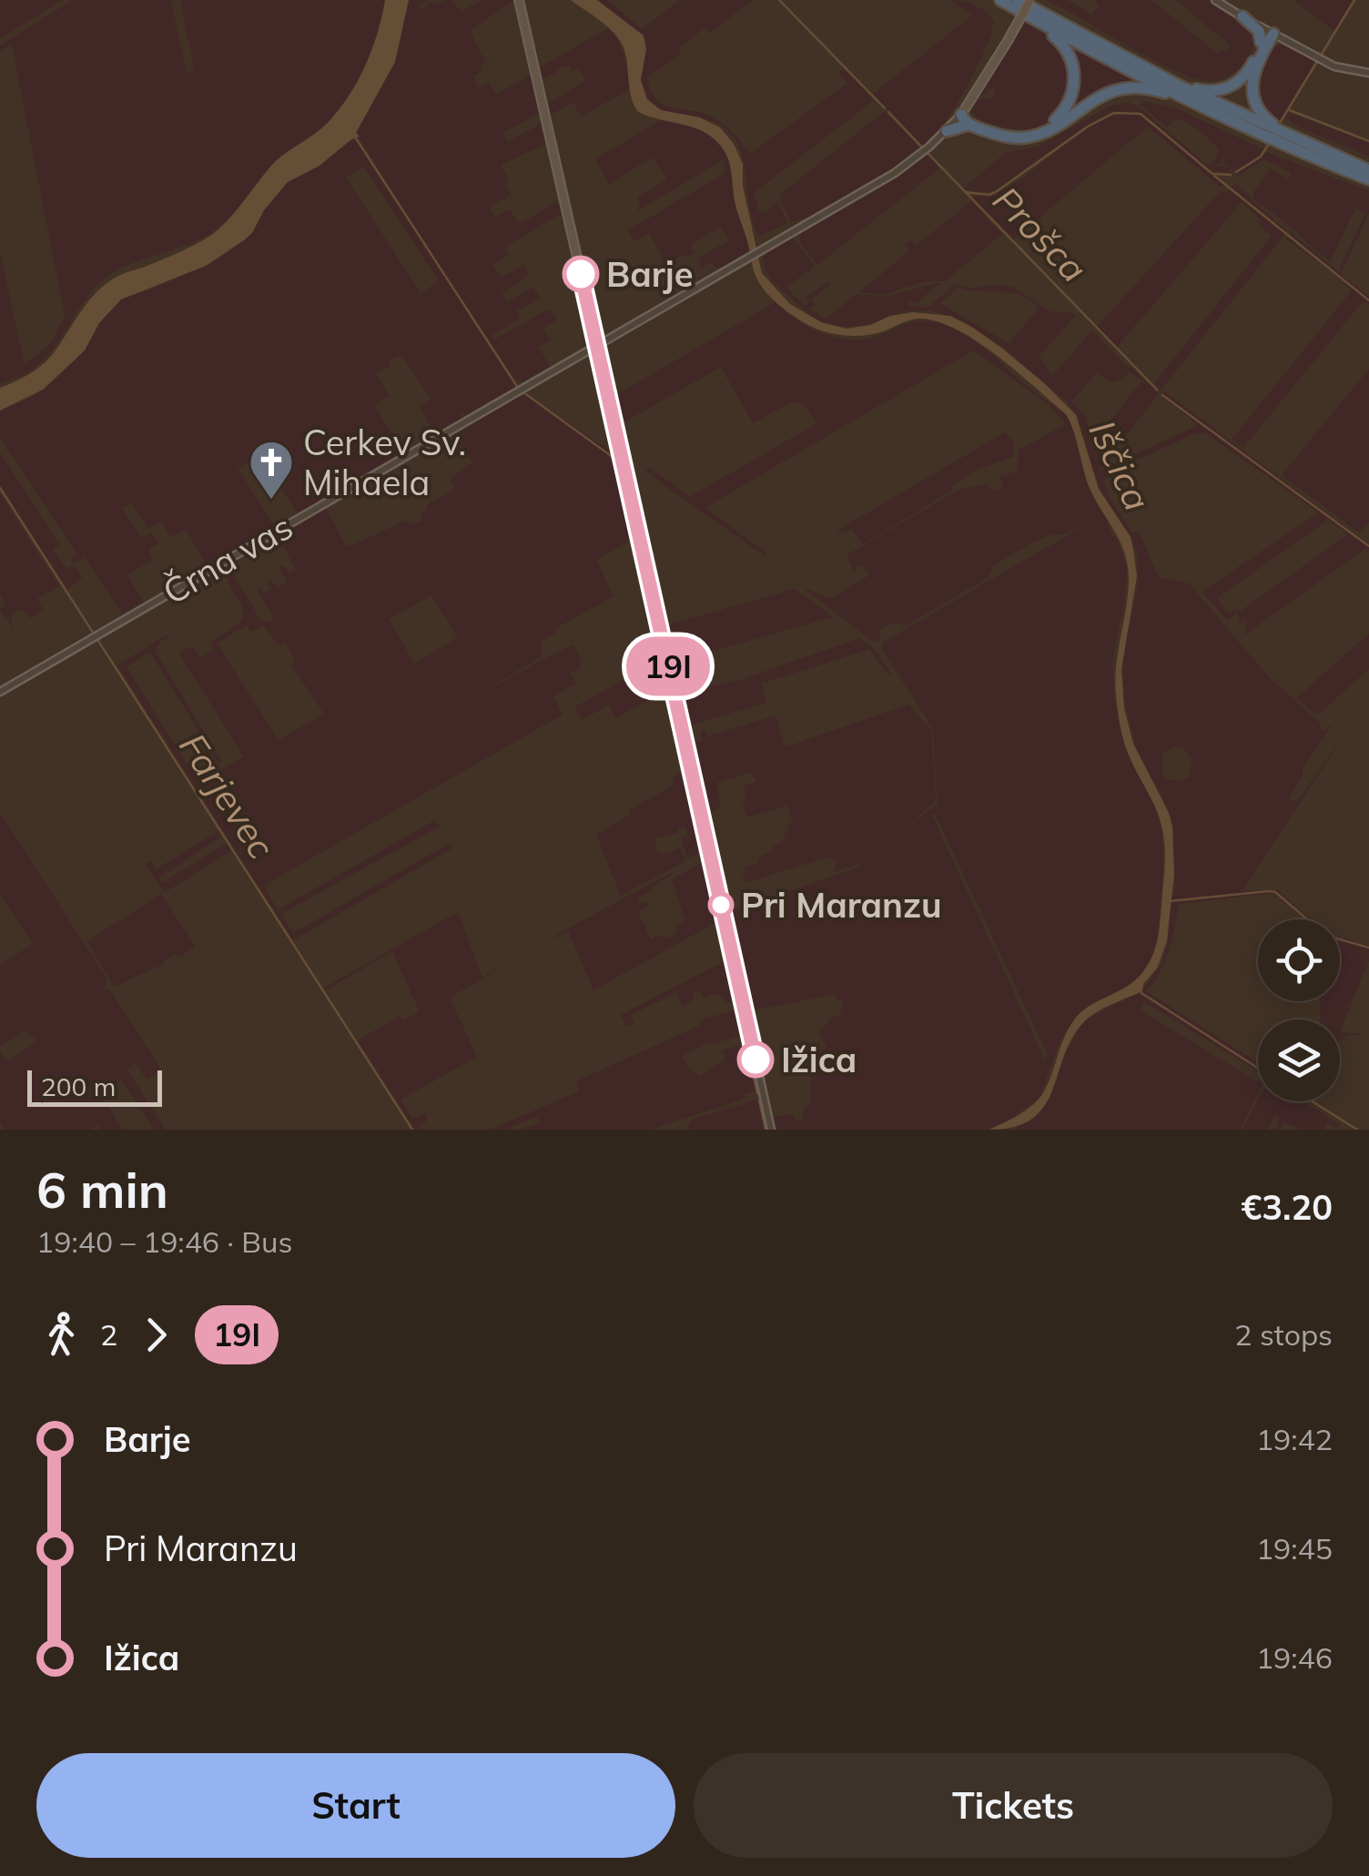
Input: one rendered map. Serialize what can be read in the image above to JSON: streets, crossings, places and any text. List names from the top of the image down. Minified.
{"streets":{"street":["Črna vas"]},"water":["Prošca","Iščica","Farjevec"],"places":{"other":["Barje","Pri Maranzu","Ižica"],"church":["Cerkev Sv. Mihaela"]},"lines":["bus line 19I"],"scale_bar":"200 m","page":{"on_map":"19I","scale":"200 m","heading":["6 min","19:40 – 19:46 · Bus","€3.20"],"legs":["2","19I","2 stops"],"list":[{"name":"Barje","value":"19:42"},{"name":"Pri Maranzu","value":"19:45"},{"name":"Ižica","value":"19:46"}],"buttons":["Start","Tickets"]}}
